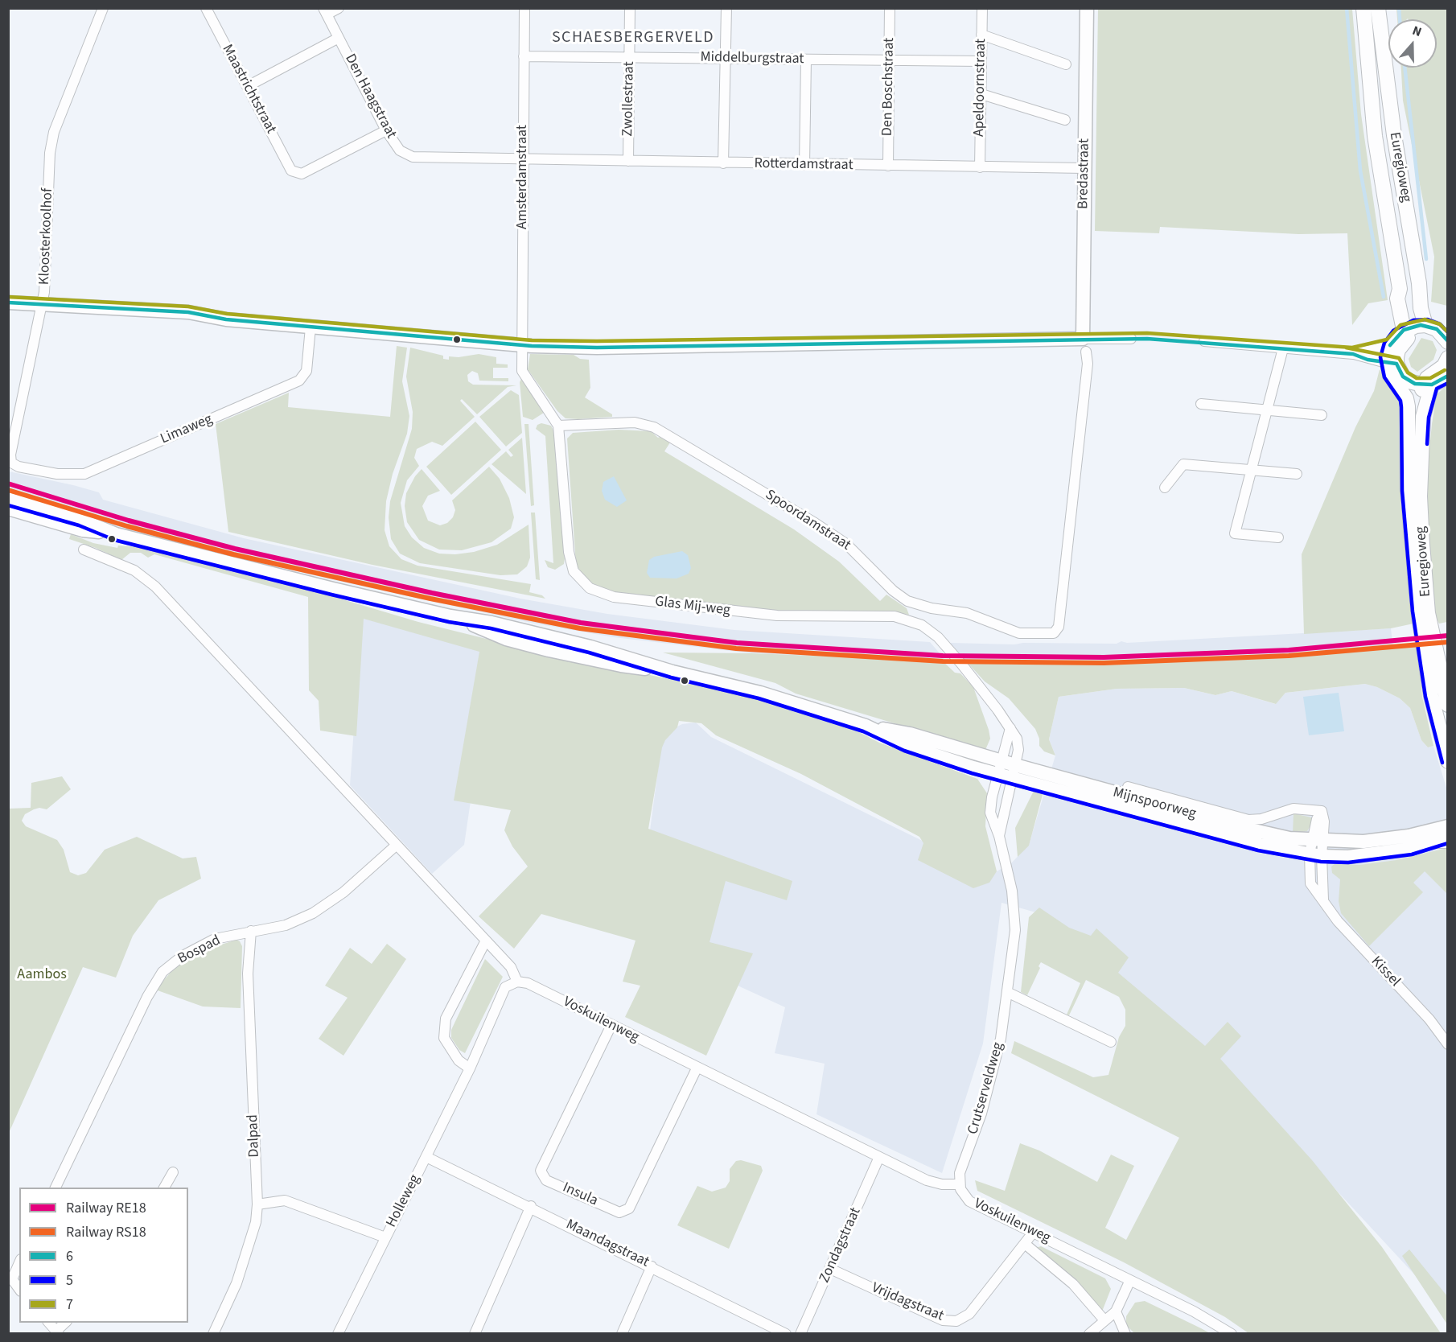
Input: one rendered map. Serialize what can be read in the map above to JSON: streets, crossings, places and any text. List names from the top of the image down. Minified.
{"streets":{"main road":["Euregioweg"],"street":["Middelburgstraat","Den Boschstraat","Apeldoornstraat","Maastrichtstraat","Den Haagstraat","Zwollestraat","Rotterdamstraat","Bredastraat","Amsterdamstraat","Kloosterkoolhof","Limaweg","Spoordamstraat","Glas Mij-weg","Mijnspoorweg","Bospad","Kissel","Voskuilenweg","Crutserveldweg","Dalpad","Insula","Holleweg","Maandagstraat","Zondagstraat","Vrijdagstraat"]},"crossings":[["Middelburgstraat","Den Boschstraat"],["Middelburgstraat","Apeldoornstraat"],["Middelburgstraat","Zwollestraat"],["Middelburgstraat","Amsterdamstraat"],["Den Boschstraat","Rotterdamstraat"],["Apeldoornstraat","Rotterdamstraat"],["Maastrichtstraat","Den Haagstraat"],["Den Haagstraat","Rotterdamstraat"],["Den Haagstraat","Amsterdamstraat"],["Zwollestraat","Rotterdamstraat"],["Rotterdamstraat","Bredastraat"],["Rotterdamstraat","Amsterdamstraat"],["Bredastraat","Spoordamstraat"],["Amsterdamstraat","Glas Mij-weg"],["Kloosterkoolhof","Limaweg"],["Spoordamstraat","Glas Mij-weg"],["Glas Mij-weg","Mijnspoorweg"],["Glas Mij-weg","Crutserveldweg"],["Mijnspoorweg","Kissel"],["Mijnspoorweg","Crutserveldweg"],["Bospad","Dalpad"],["Voskuilenweg","Crutserveldweg"],["Voskuilenweg","Insula"],["Voskuilenweg","Holleweg"],["Voskuilenweg","Zondagstraat"],["Voskuilenweg","Vrijdagstraat"],["Holleweg","Maandagstraat"],["Zondagstraat","Vrijdagstraat"]],"districts":["SCHAESBERGERVELD"],"parks":["Aambos"],"lines":["transit line 7","transit line 6","transit line 5","rail line RE18","rail line RS18"],"legend":["Railway RE18","Railway RS18","6","5","7"],"north":"top"}
